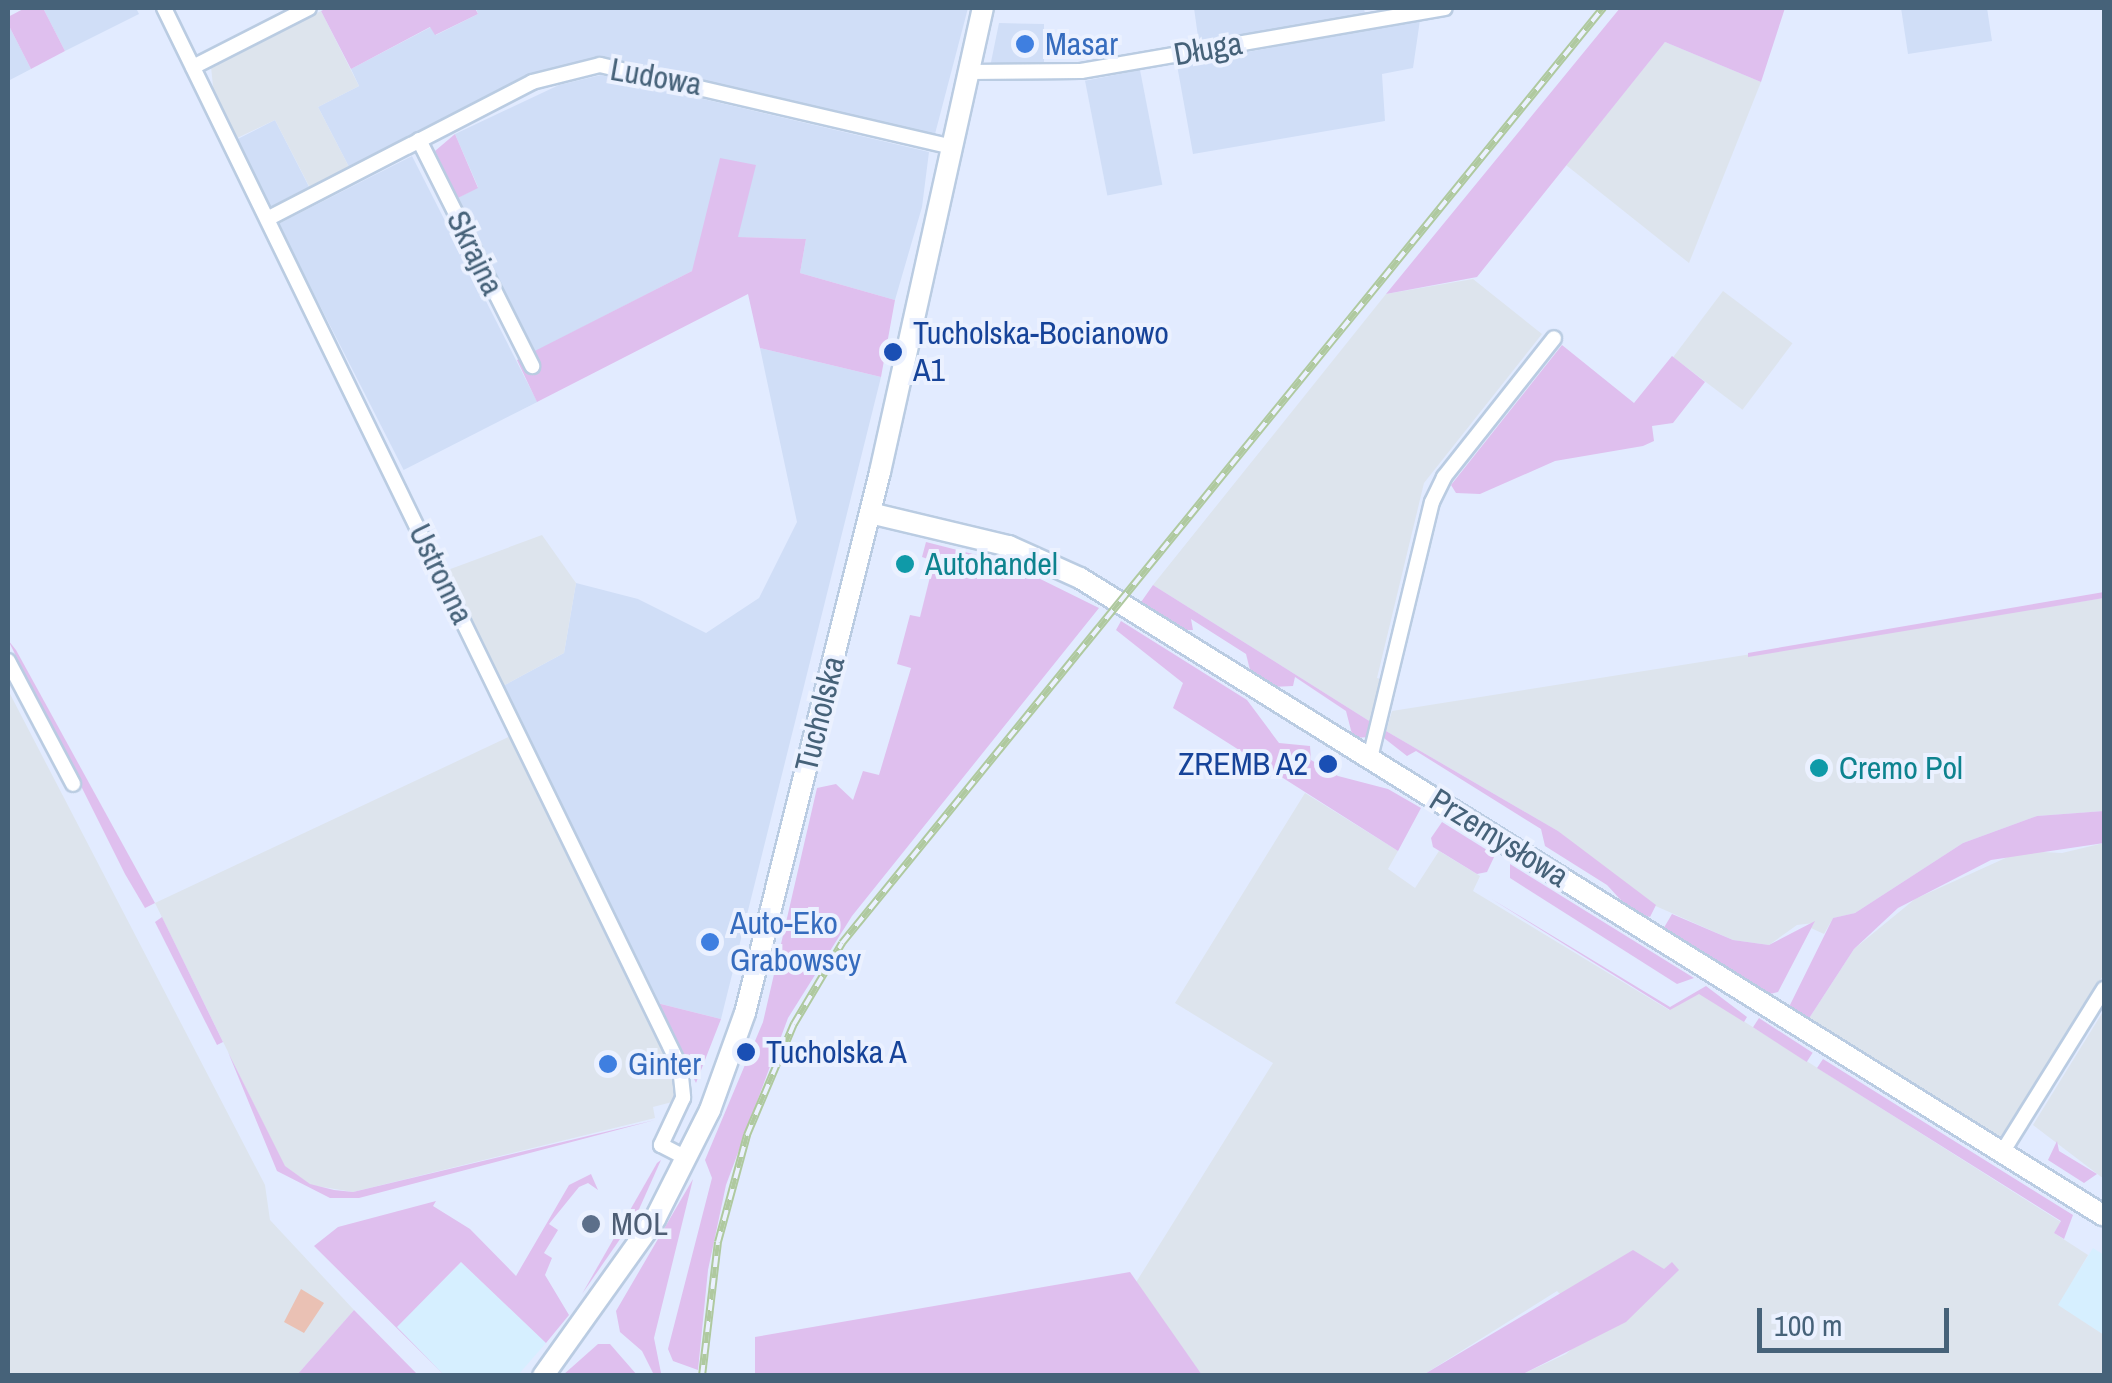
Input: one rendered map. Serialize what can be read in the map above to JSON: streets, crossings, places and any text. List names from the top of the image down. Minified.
{"streets":{"main road":["Tucholska","Przemysłowa"],"street":["Długa","Ludowa","Skrajna","Ustronna"]},"crossings":[["Długa","Tucholska"],["Ludowa","Skrajna"],["Ludowa","Ustronna"],["Ludowa","Tucholska"],["Ustronna","Tucholska"],["Tucholska","Przemysłowa"]],"places":["Masar","Tucholska-Bocianowo A1","Autohandel","ZREMB A2","Cremo Pol","Auto-Eko Grabowscy","Tucholska A","Ginter","MOL"],"scale_bar":"100 m"}
